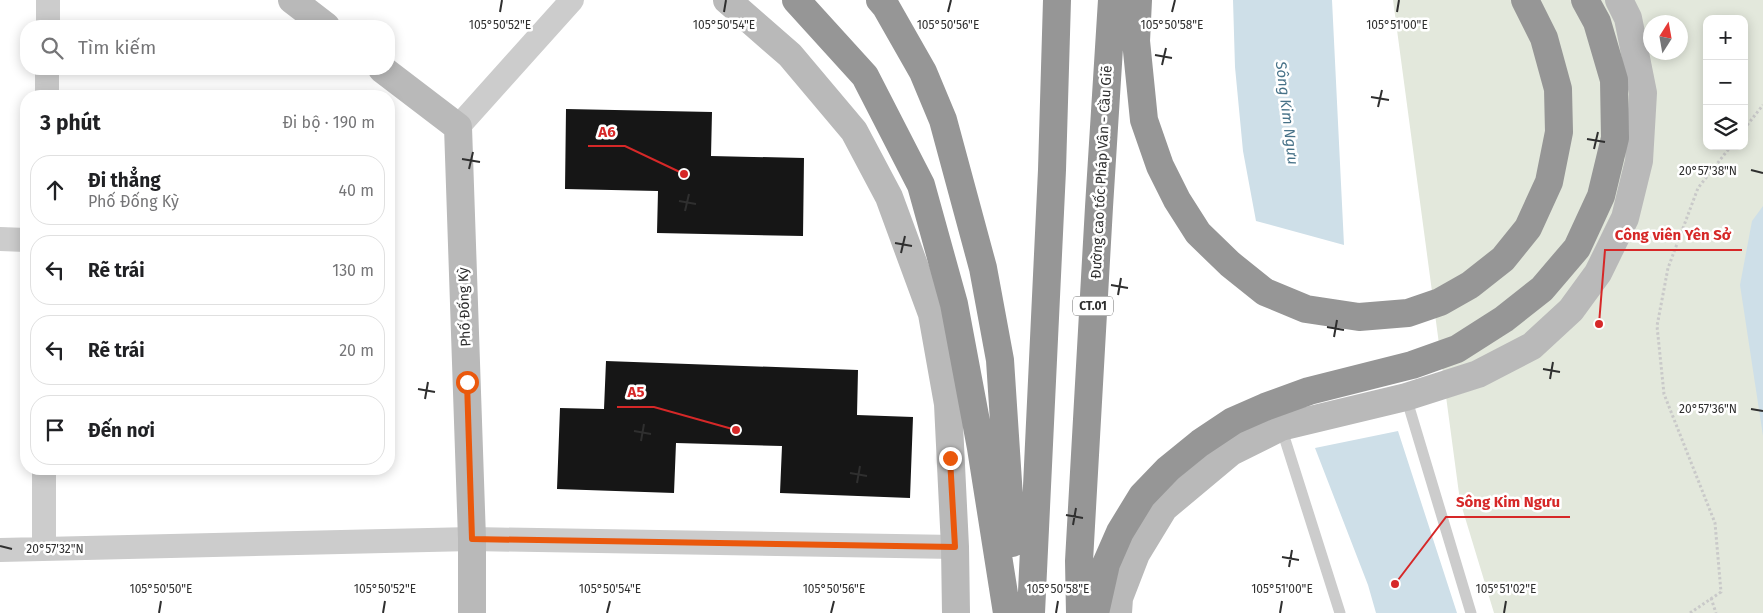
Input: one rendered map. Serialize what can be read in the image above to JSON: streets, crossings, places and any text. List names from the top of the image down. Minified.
{"streets":{"highway":["Đường cao tốc Pháp Vân - Cầu Giẽ","CT.01"],"street":["Phố Đống Kỳ"]},"water":["Sông Kim Ngưu"],"places":["A6","Công viên Yên Sở","A5","Sông Kim Ngưu"],"north":"top","page":{"map_buttons":["+","−"],"search":"Tìm kiếm","heading":["3 phút","Đi bộ · 190 m"],"list":[["Đi thẳng","Phố Đống Kỳ","40 m"],["Rẽ trái","130 m"],["Rẽ trái","20 m"],"Đến nơi"]},"coordinates":["105°50'52\"E","105°50'54\"E","105°50'56\"E","105°50'58\"E","105°51'00\"E","20°57'38\"N","20°57'36\"N","20°57'32\"N","105°50'50\"E","105°51'02\"E"]}
